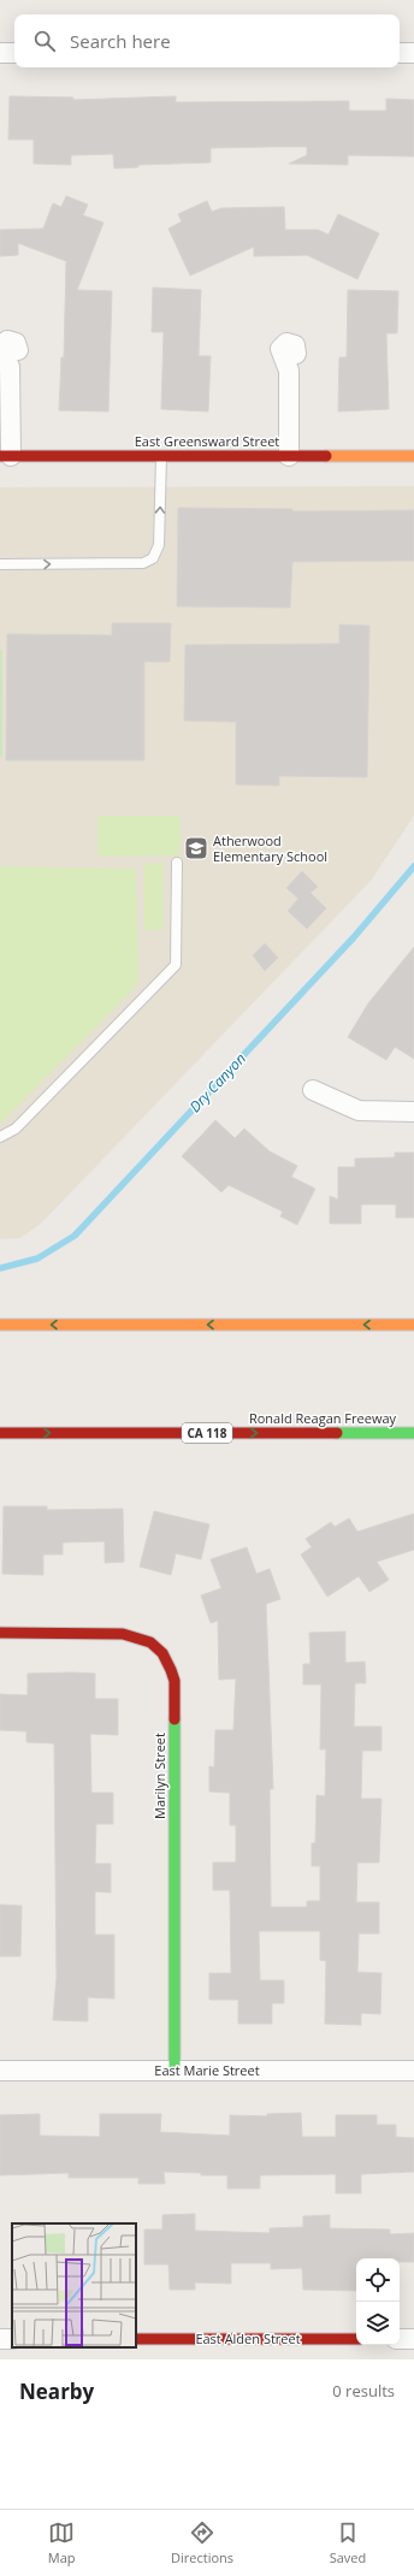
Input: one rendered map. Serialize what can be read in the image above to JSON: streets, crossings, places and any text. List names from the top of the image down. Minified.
{"streets":{"main road":["East Greensward Street","Ronald Reagan Freeway","CA 118","Marilyn Street","East Alden Street"],"street":["East Marie Street"]},"crossings":[["Marilyn Street","East Marie Street"]],"one_way":["Ronald Reagan Freeway"],"water":["Dry Canyon"],"places":{"school or university":["Atherwood Elementary School"]},"page":{"search":"Search here","heading":["Nearby","0 results"],"nav":["Map","Directions","Saved"]}}
